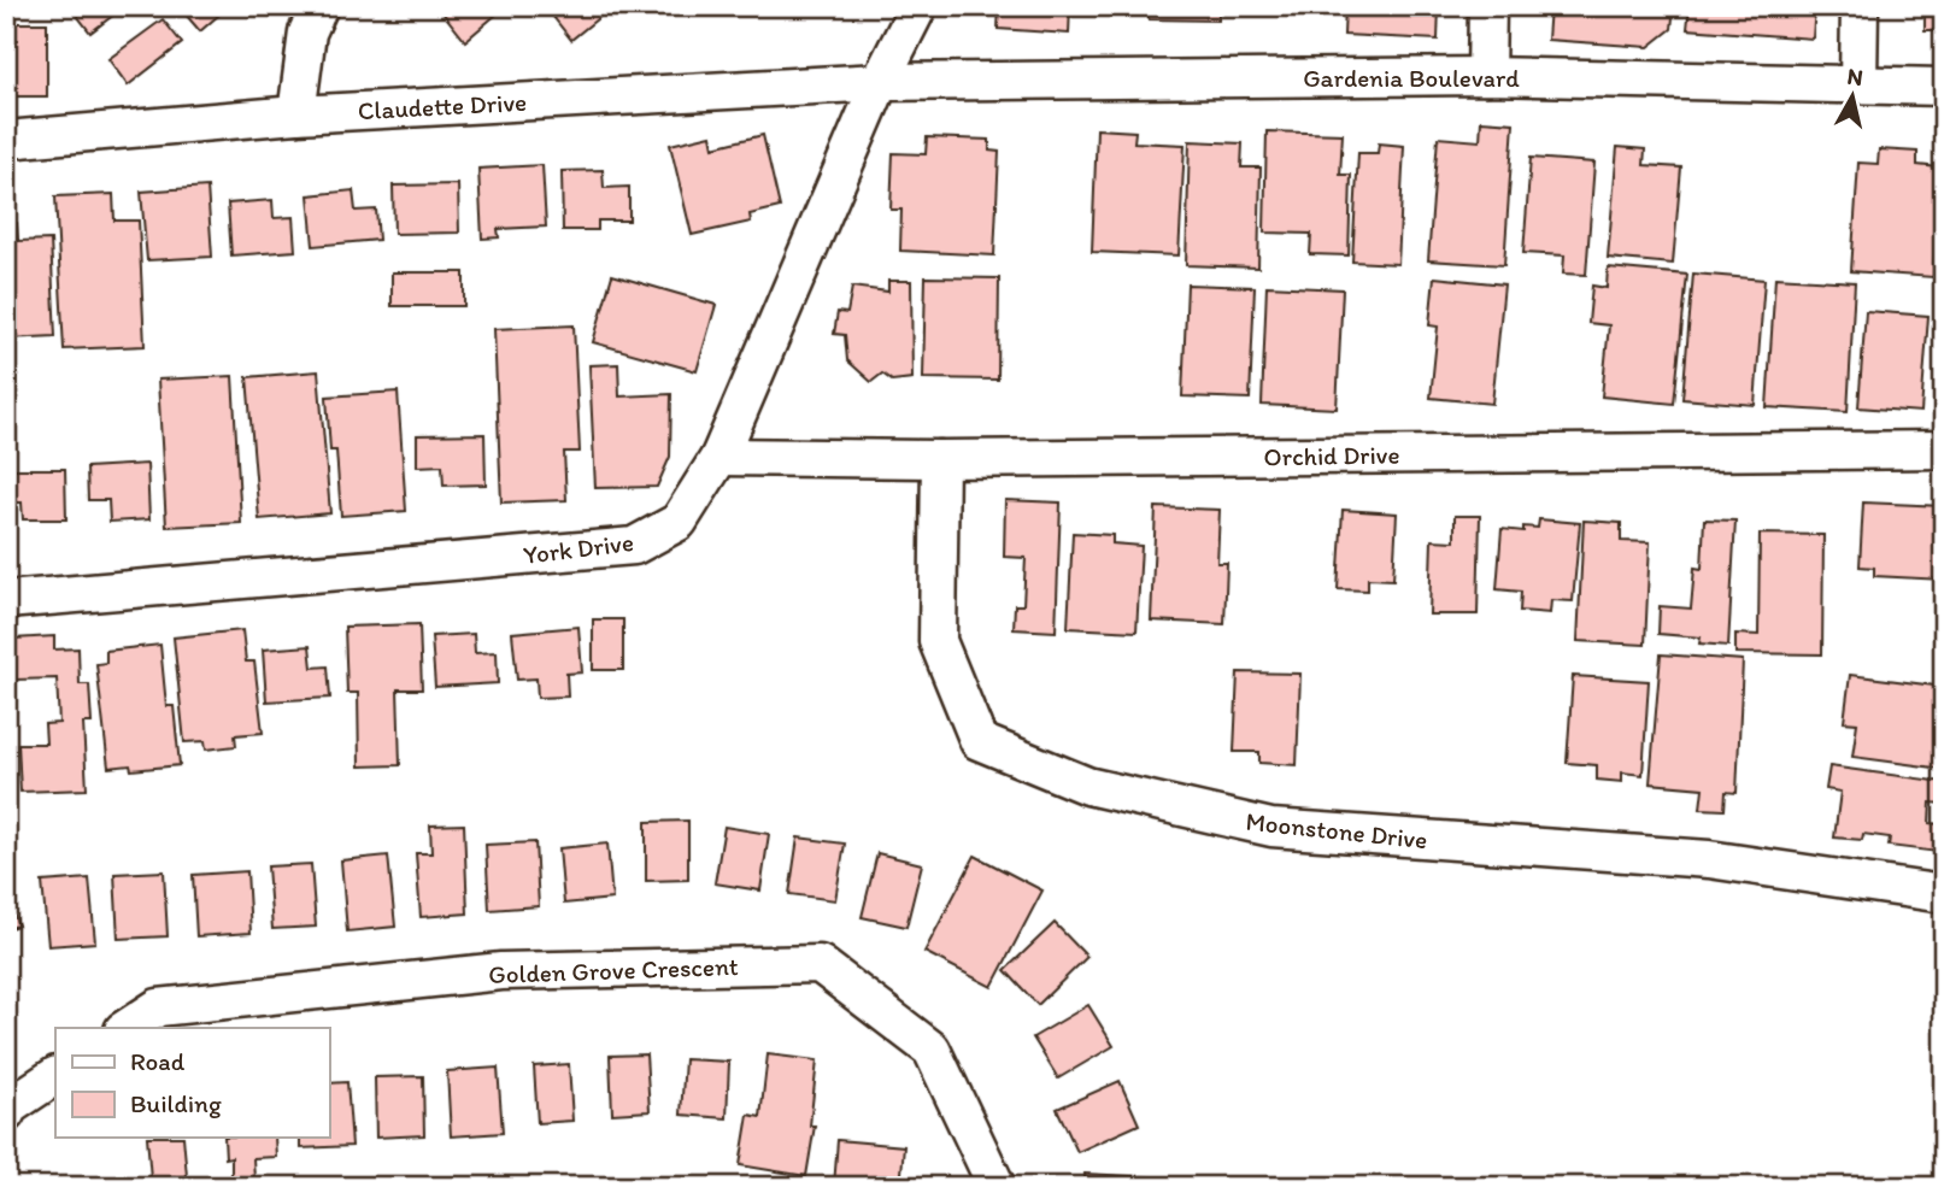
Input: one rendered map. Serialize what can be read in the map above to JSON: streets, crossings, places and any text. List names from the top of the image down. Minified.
{"streets":{"street":["Gardenia Boulevard","Claudette Drive","Orchid Drive","York Drive","Moonstone Drive","Golden Grove Crescent"]},"crossings":[["Gardenia Boulevard","Claudette Drive"],["Gardenia Boulevard","York Drive"],["Claudette Drive","York Drive"],["Orchid Drive","York Drive"],["Orchid Drive","Moonstone Drive"]],"legend":["Road","Building"],"north":"top"}
